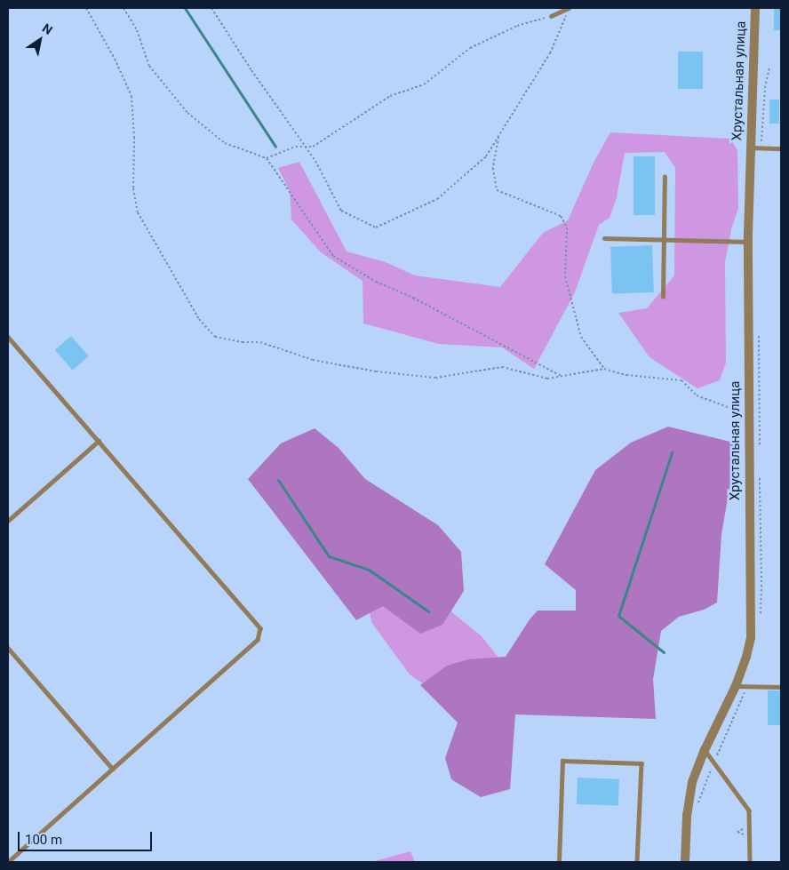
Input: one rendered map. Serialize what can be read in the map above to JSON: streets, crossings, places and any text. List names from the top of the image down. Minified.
{"streets":{"street":["Хрустальная улица"]},"scale_bar":"100 m","north":"top right"}
